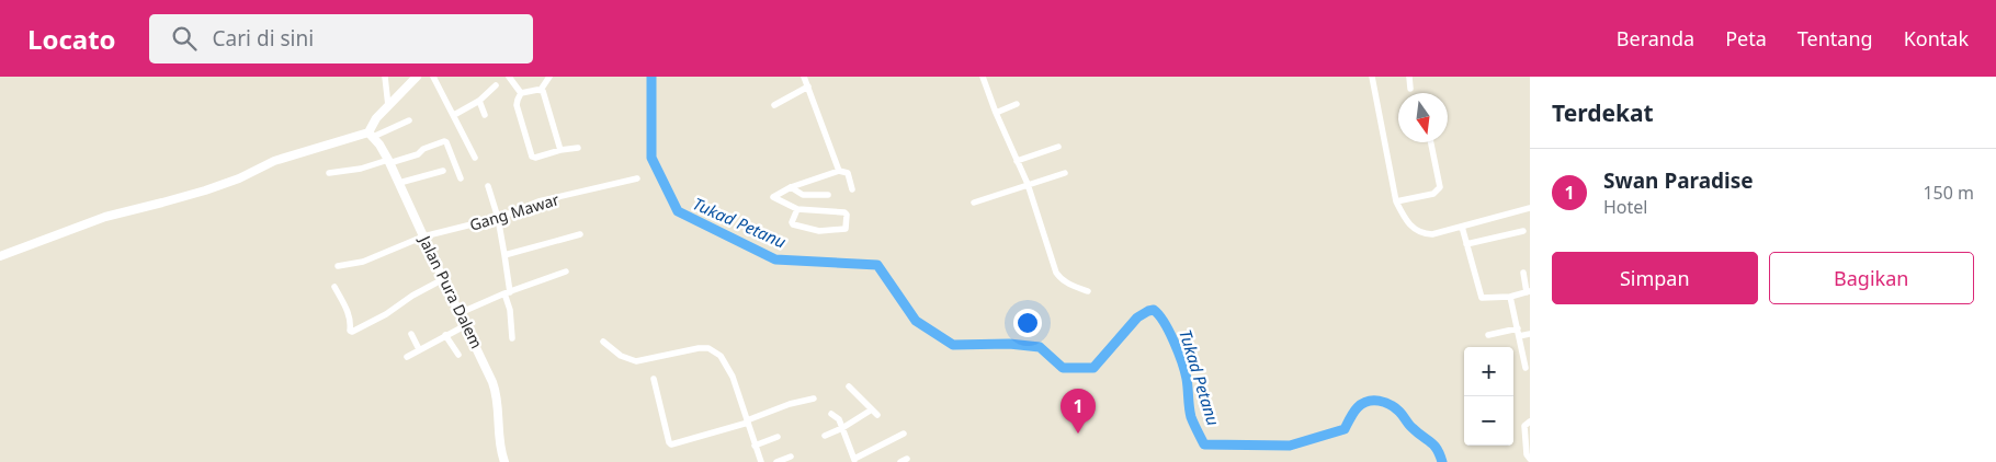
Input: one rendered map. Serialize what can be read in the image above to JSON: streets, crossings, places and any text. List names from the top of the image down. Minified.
{"streets":{"street":["Gang Mawar","Jalan Pura Dalem"]},"crossings":[["Gang Mawar","Jalan Pura Dalem"]],"water":["Tukad Petanu"],"north":"bottom","page":{"header":"Locato","search":"Cari di sini","nav":["Beranda","Peta","Tentang","Kontak"],"heading":"Terdekat","list":[{"mark":"1","name":"Swan Paradise","note":"Hotel","value":"150 m"}],"buttons":["Simpan","Bagikan"],"map_buttons":["+","−"],"pins":"1"}}
